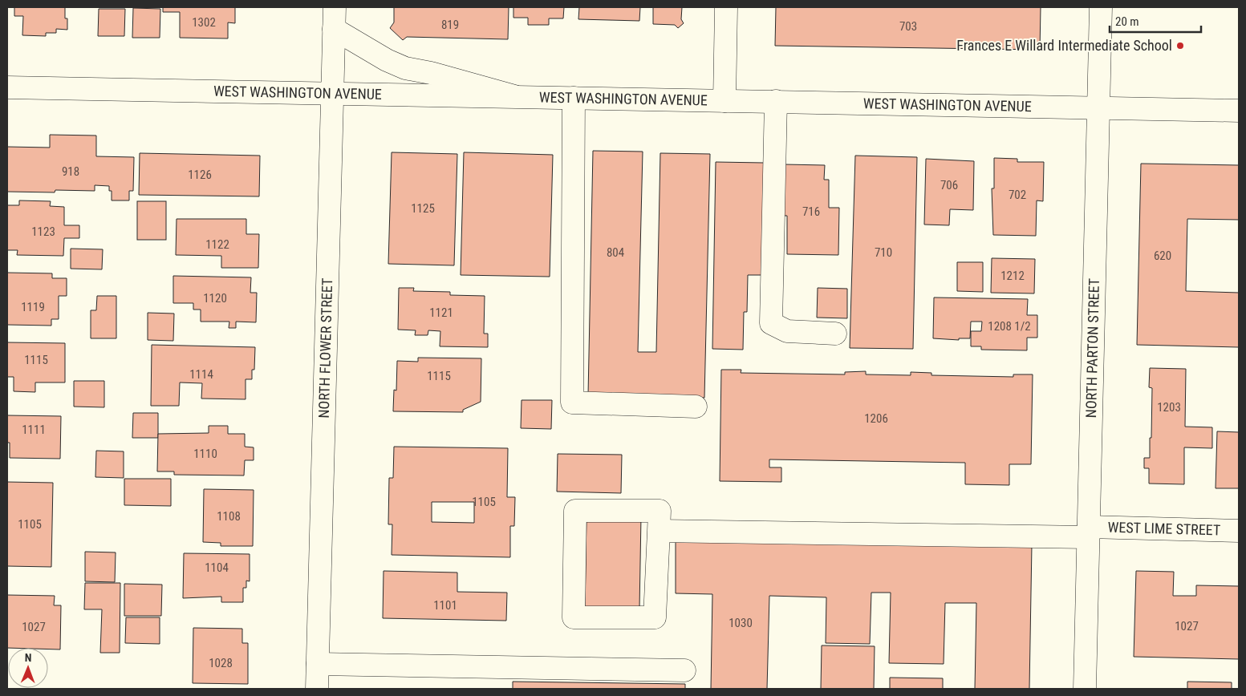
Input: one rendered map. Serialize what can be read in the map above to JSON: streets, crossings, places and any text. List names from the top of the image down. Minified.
{"streets":{"street":["WEST WASHINGTON AVENUE","NORTH FLOWER STREET","NORTH PARTON STREET","WEST LIME STREET"]},"crossings":[["WEST WASHINGTON AVENUE","NORTH FLOWER STREET"],["WEST WASHINGTON AVENUE","NORTH PARTON STREET"],["NORTH PARTON STREET","WEST LIME STREET"]],"places":["Frances E Willard Intermediate School"],"house_numbers":["1302","819","703","918","1126","706","702","1125","716","1123","1122","804","710","620","1212","1120","1119","1121","1208 1/2","1115","1114","1115","1203","1206","1111","1110","1105","1108","1105","1104","1101","1030","1027","1027","1028"],"scale_bar":"20 m","north":"top"}
